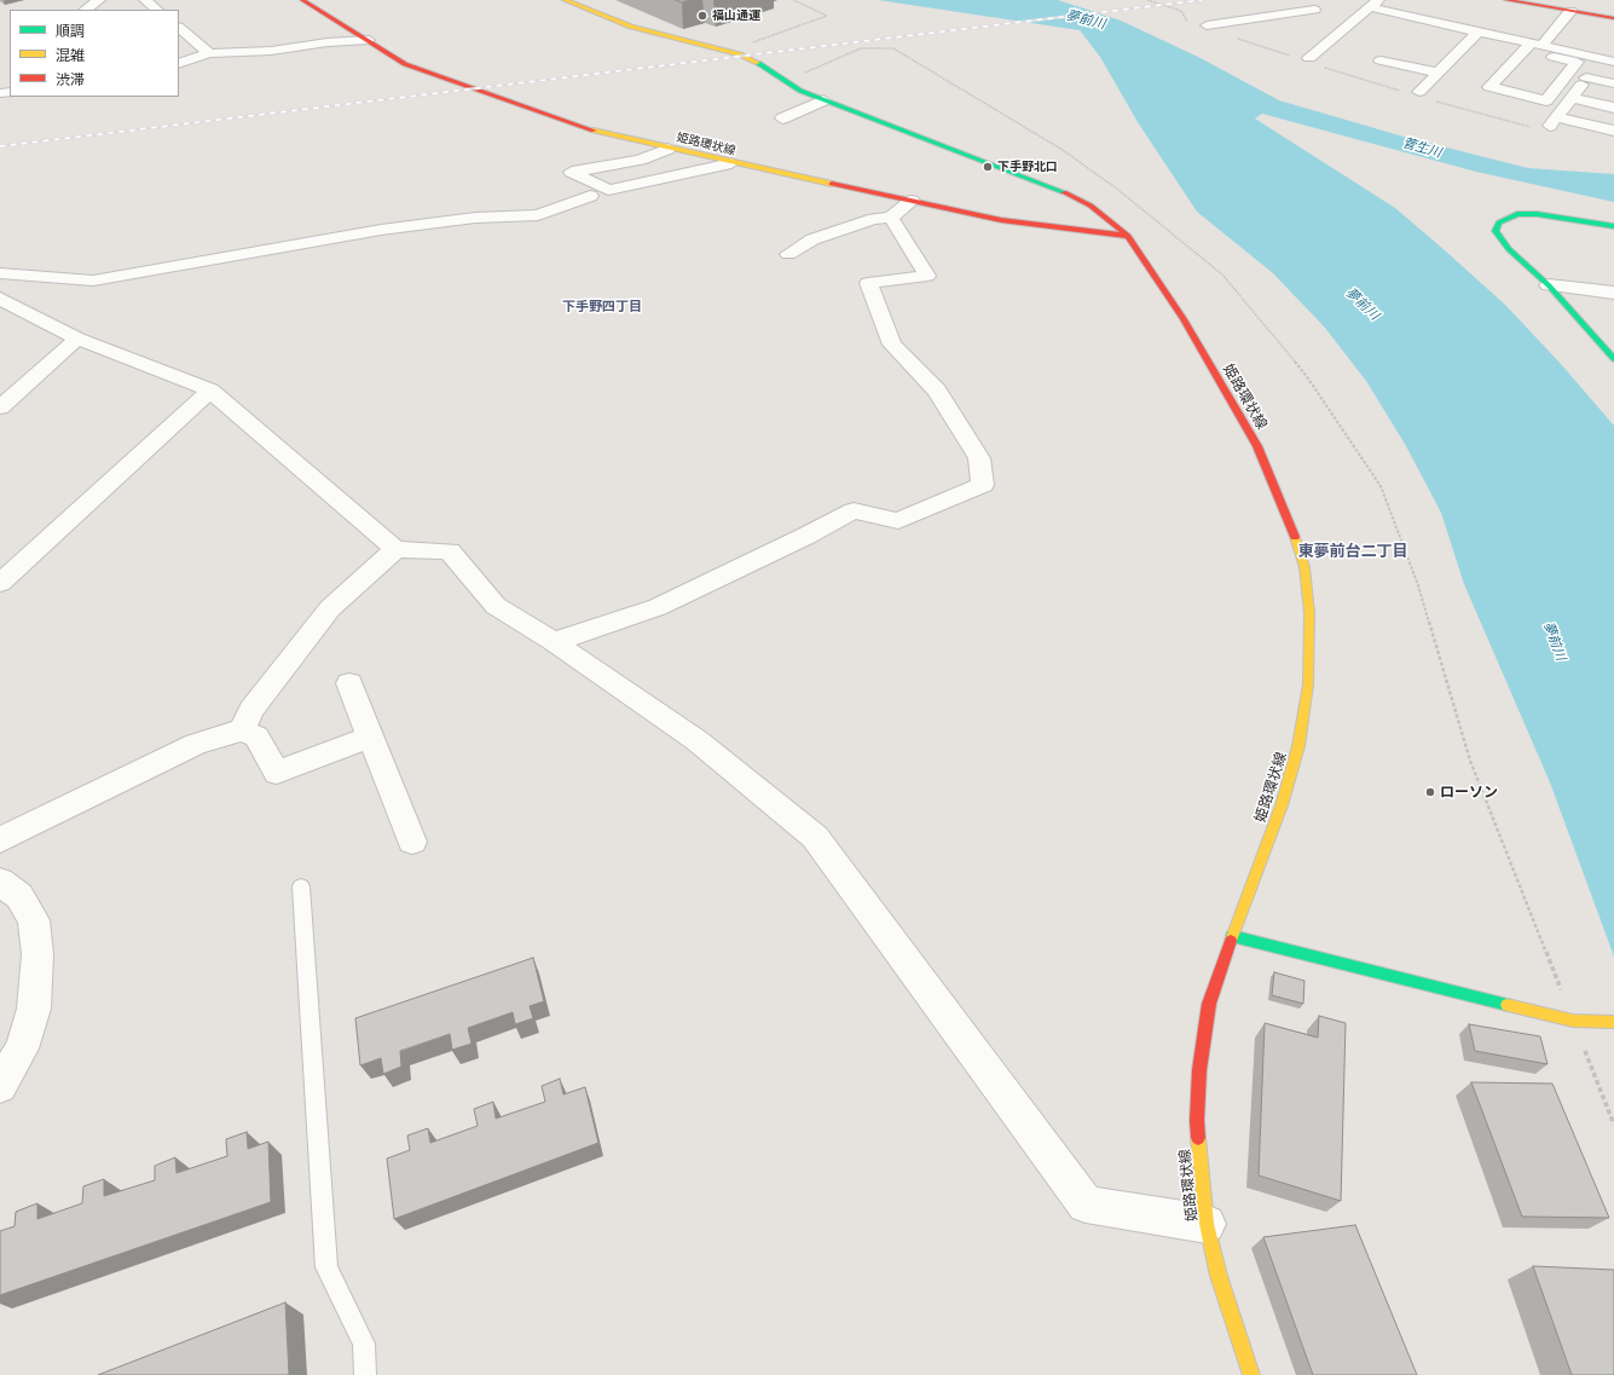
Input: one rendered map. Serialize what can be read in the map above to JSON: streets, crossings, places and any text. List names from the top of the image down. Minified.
{"streets":{"main road":["姫路環状線"]},"districts":["下手野四丁目","東夢前台二丁目"],"water":["夢前川","菅生川"],"places":["福山通運","下手野北口","ローソン"],"legend":["順調","混雑","渋滞"]}
